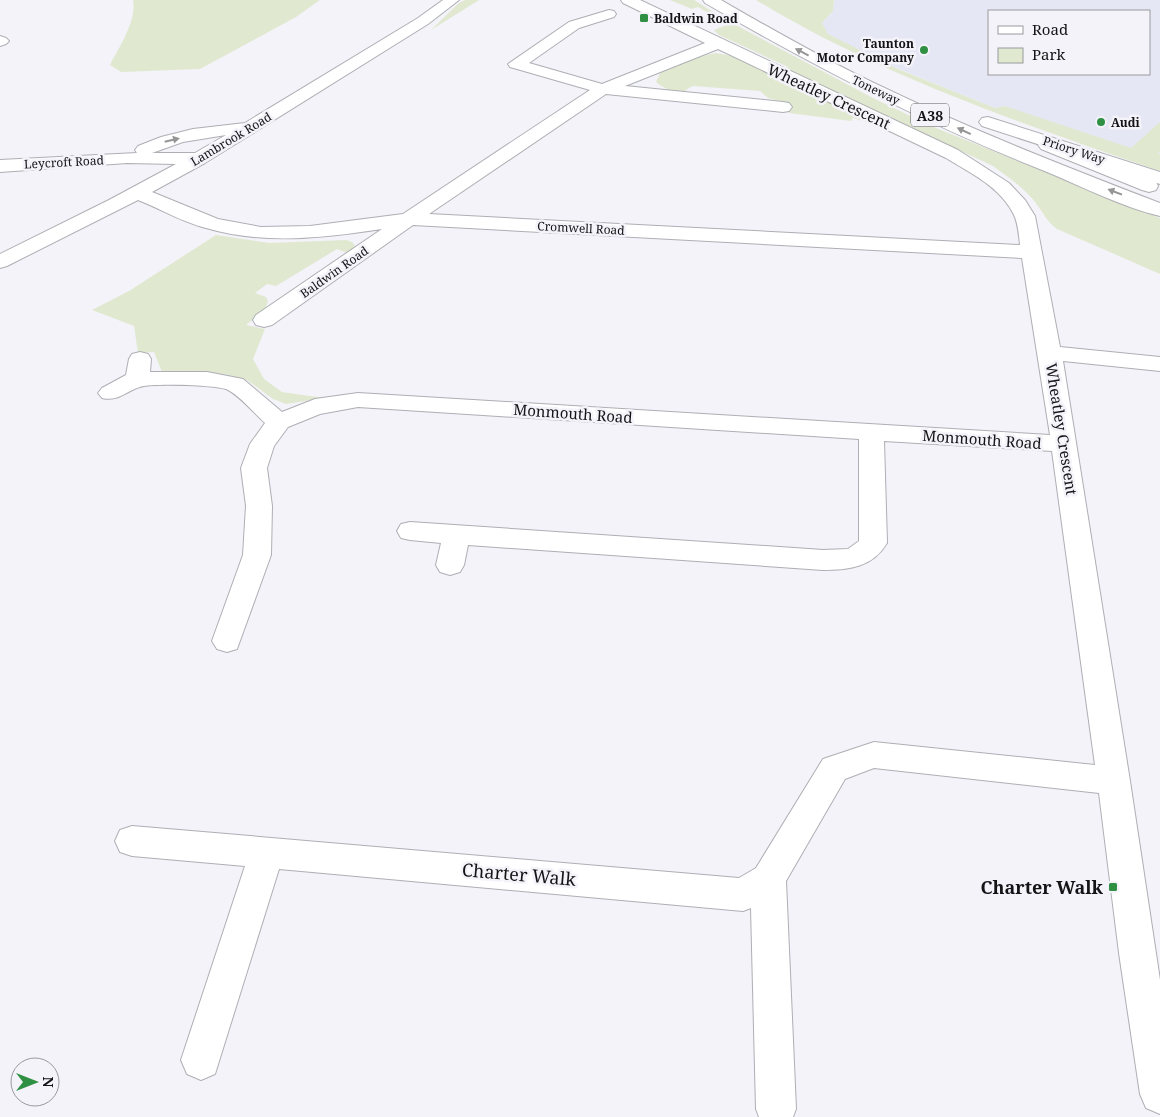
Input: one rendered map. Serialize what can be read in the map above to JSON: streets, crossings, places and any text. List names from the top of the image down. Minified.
{"streets":{"street":["Toneway","Wheatley Crescent","A38","Lambrook Road","Priory Way","Leycroft Road","Cromwell Road","Baldwin Road","Monmouth Road","Charter Walk"]},"crossings":[["Wheatley Crescent","Cromwell Road"],["Wheatley Crescent","Baldwin Road"],["Wheatley Crescent","Monmouth Road"],["Wheatley Crescent","Charter Walk"],["A38","Priory Way"],["Lambrook Road","Leycroft Road"],["Lambrook Road","Cromwell Road"],["Cromwell Road","Baldwin Road"]],"places":{"transit":["Baldwin Road","Charter Walk"],"other":["Taunton Motor Company","Audi"]},"legend":["Road","Park"],"north":"right"}
